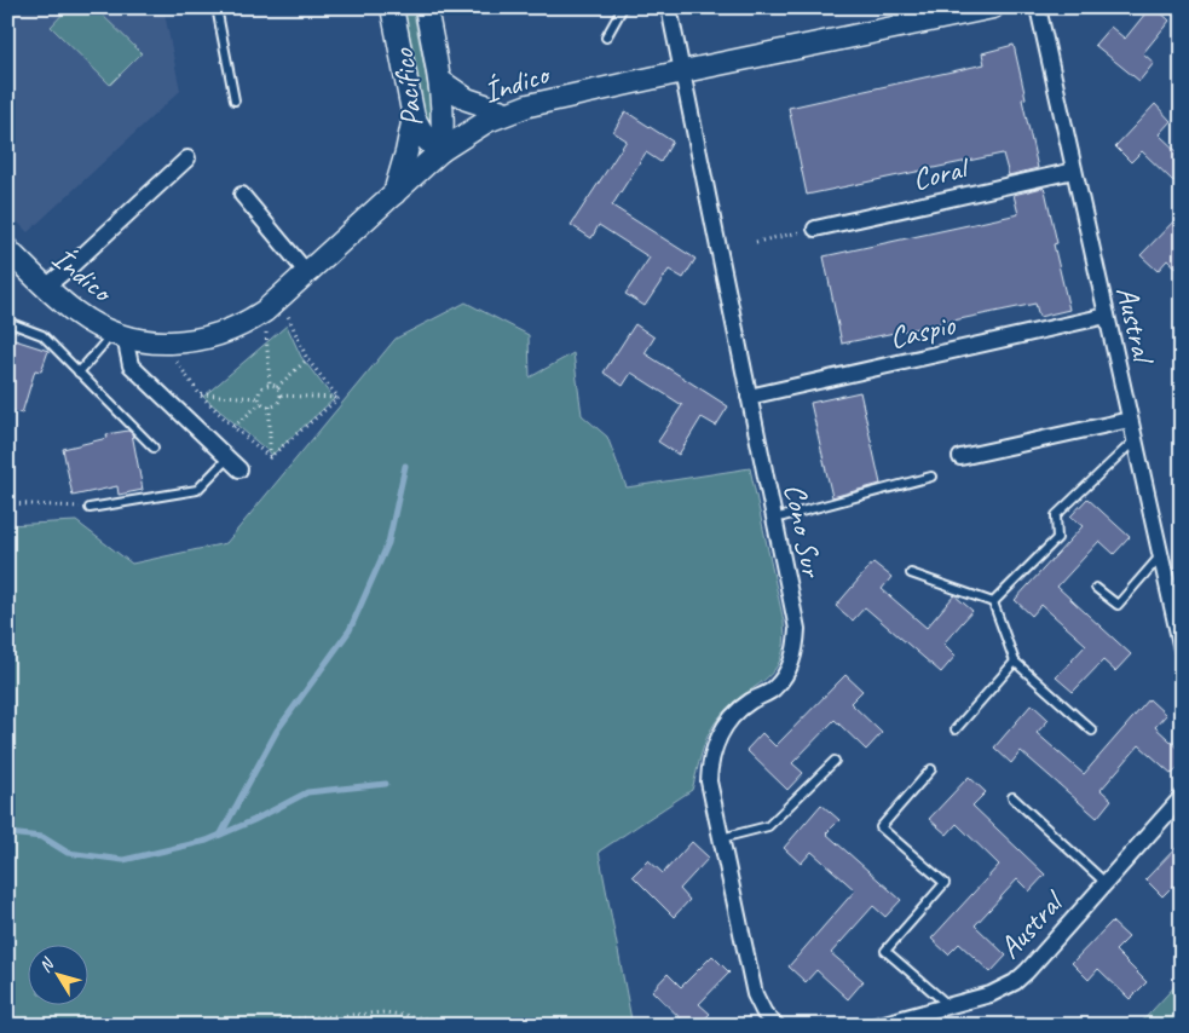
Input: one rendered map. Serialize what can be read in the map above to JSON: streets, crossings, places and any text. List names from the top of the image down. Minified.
{"streets":{"street":["Índico","Pacífico","Coral","Austral","Caspio","Cono Sur"]},"crossings":[["Índico","Pacífico"],["Índico","Cono Sur"],["Coral","Austral"],["Austral","Caspio"],["Caspio","Cono Sur"]],"north":"top left"}
